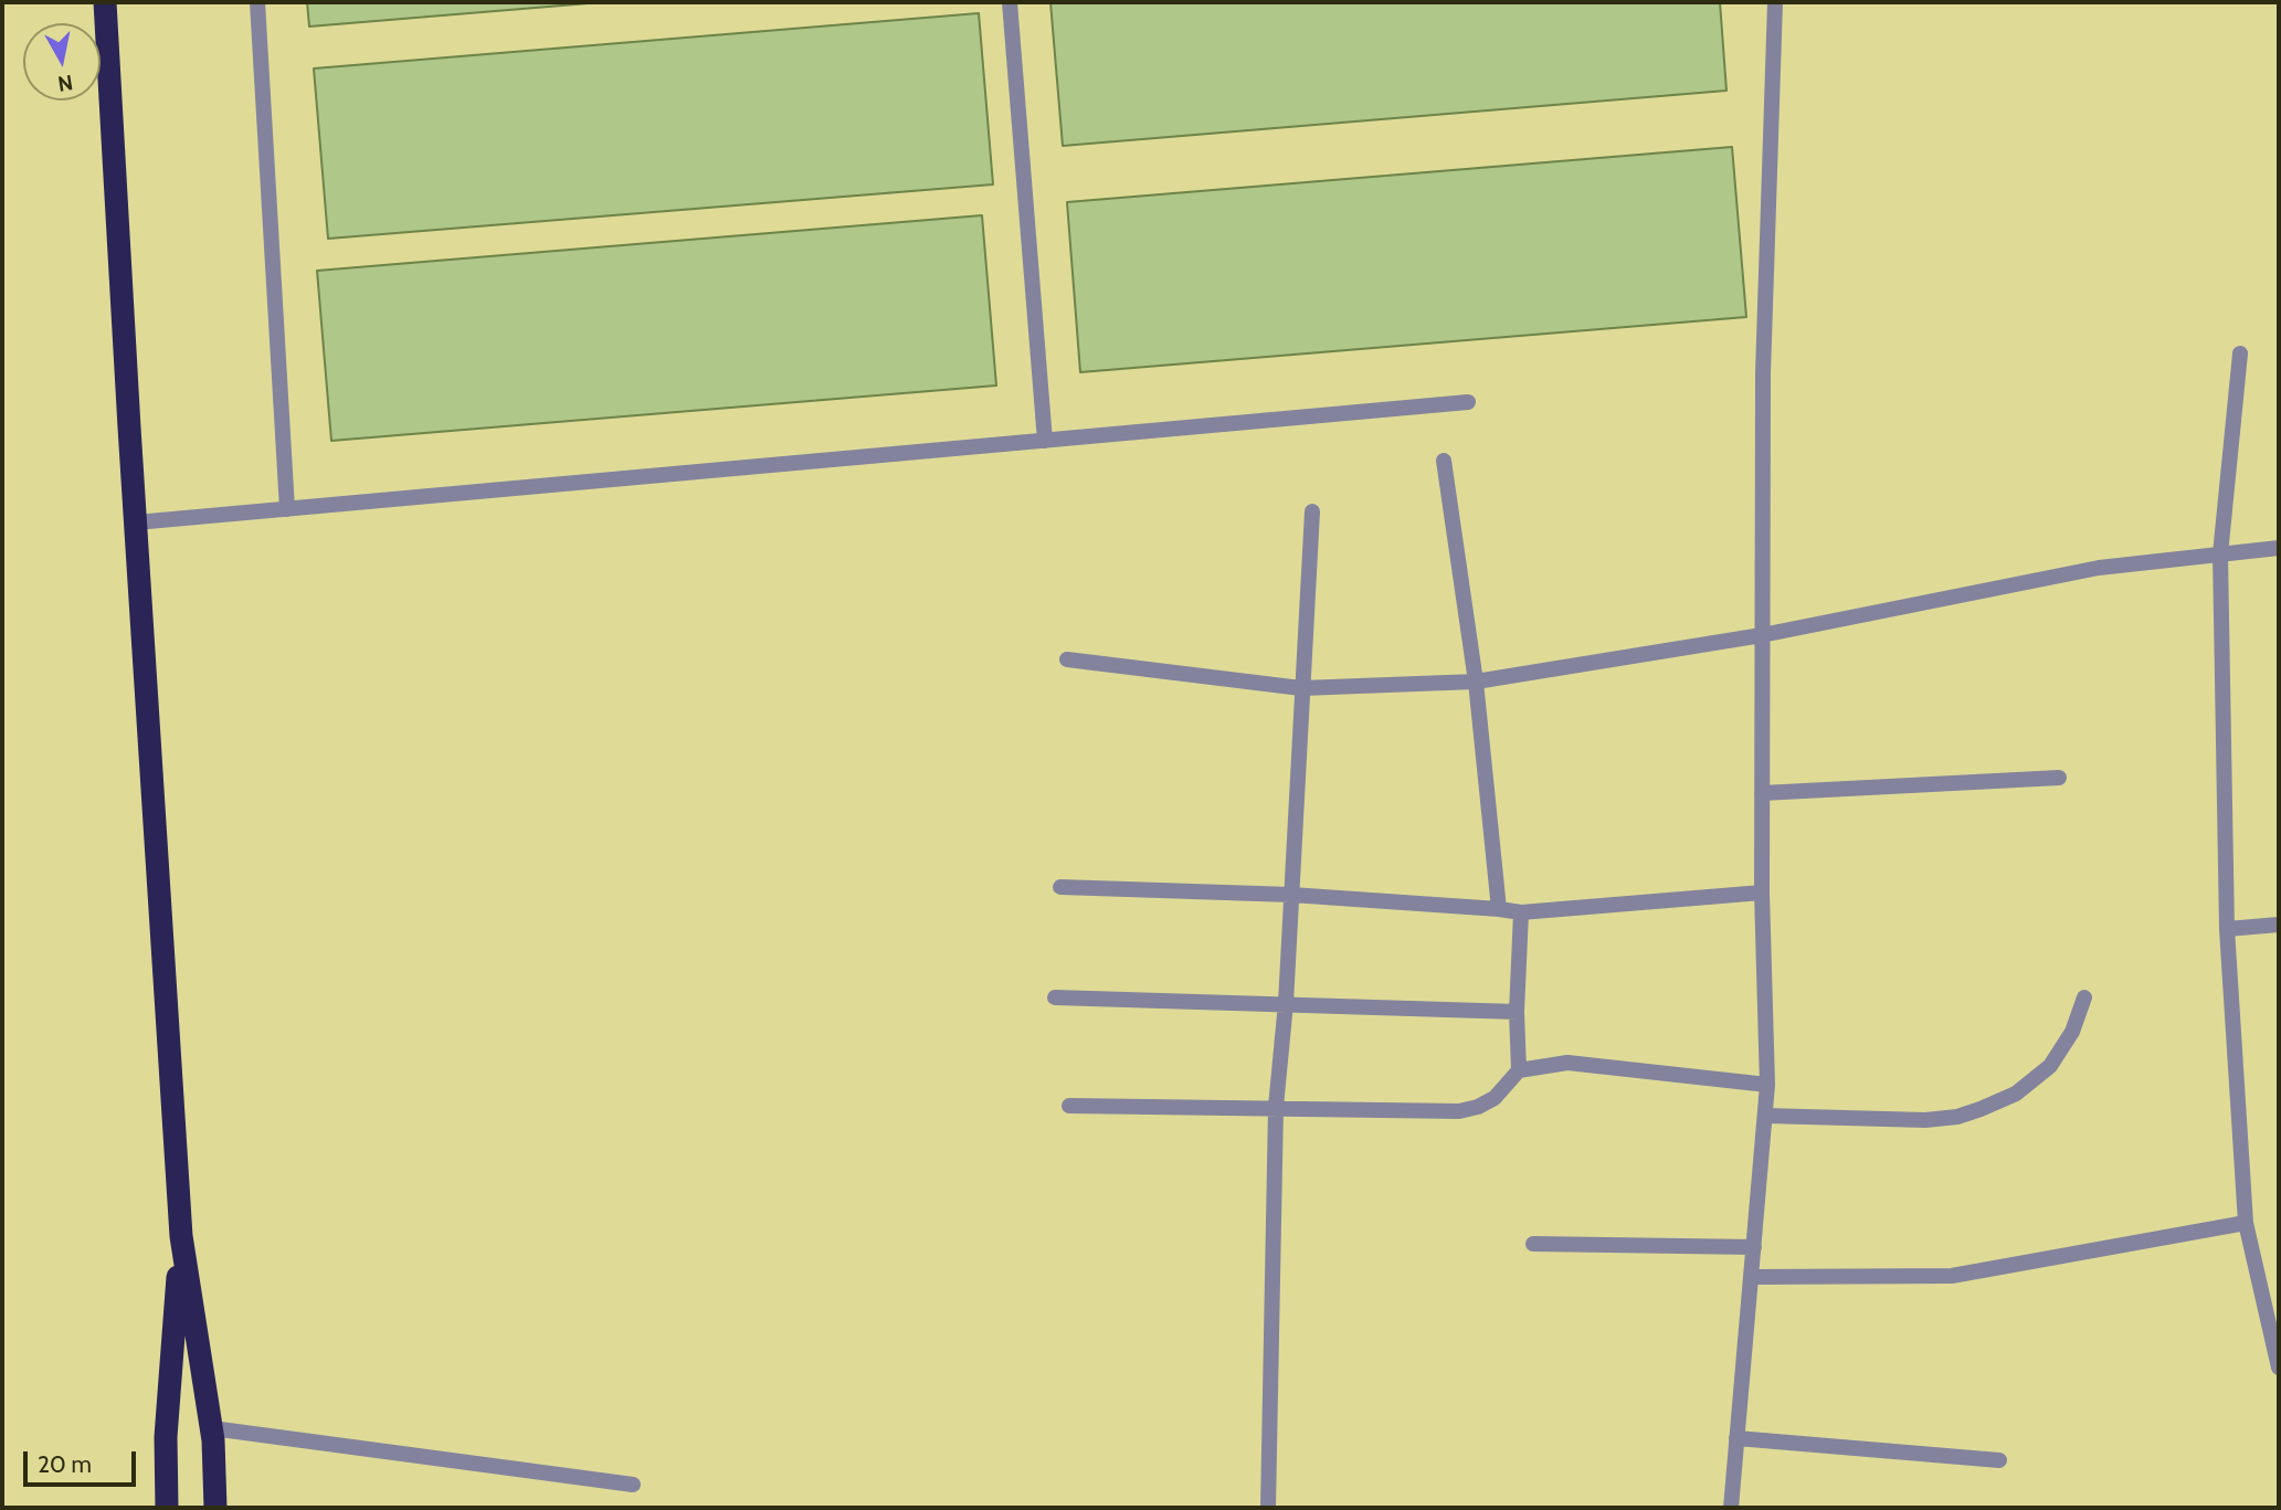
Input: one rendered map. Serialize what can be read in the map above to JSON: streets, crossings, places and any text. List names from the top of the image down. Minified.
{"scale_bar":"20 m","north":"bottom"}
